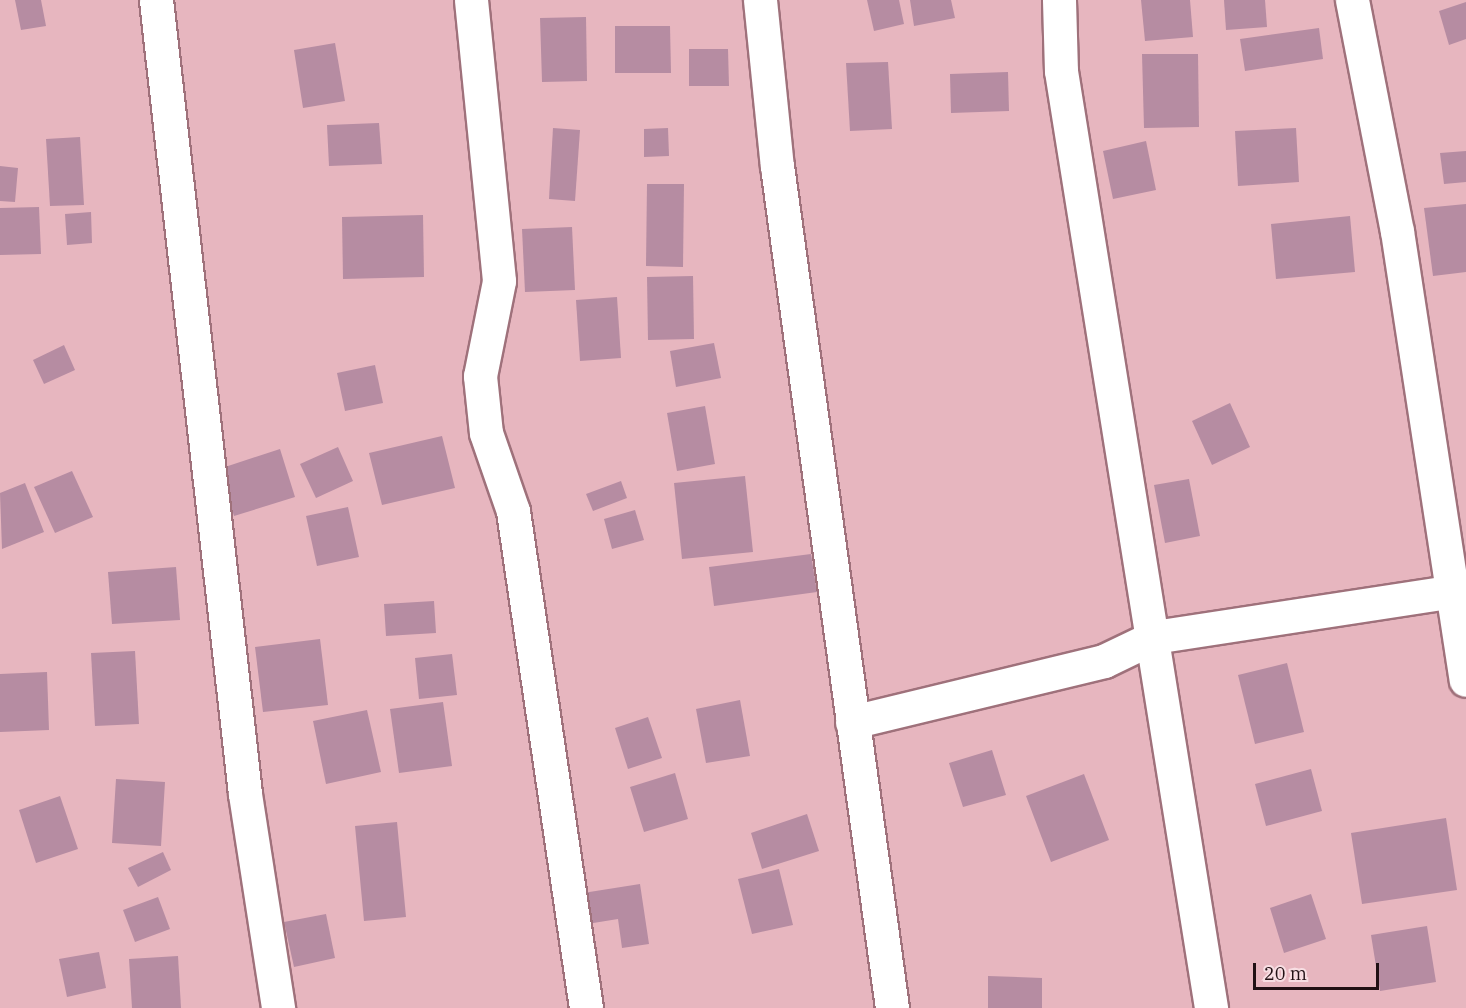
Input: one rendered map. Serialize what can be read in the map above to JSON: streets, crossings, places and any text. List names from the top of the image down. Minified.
{"scale_bar":"20 m"}
